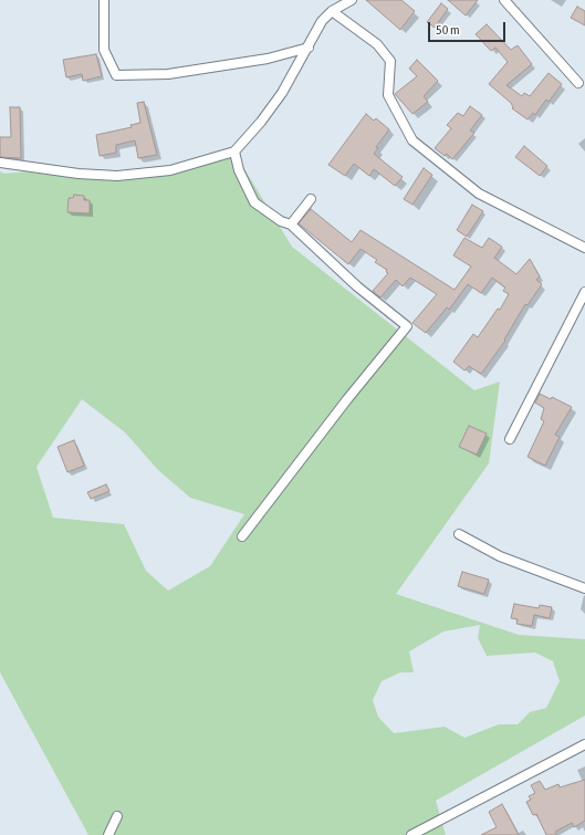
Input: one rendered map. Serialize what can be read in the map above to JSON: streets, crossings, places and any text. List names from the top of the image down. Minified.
{"scale_bar":"50 m"}
